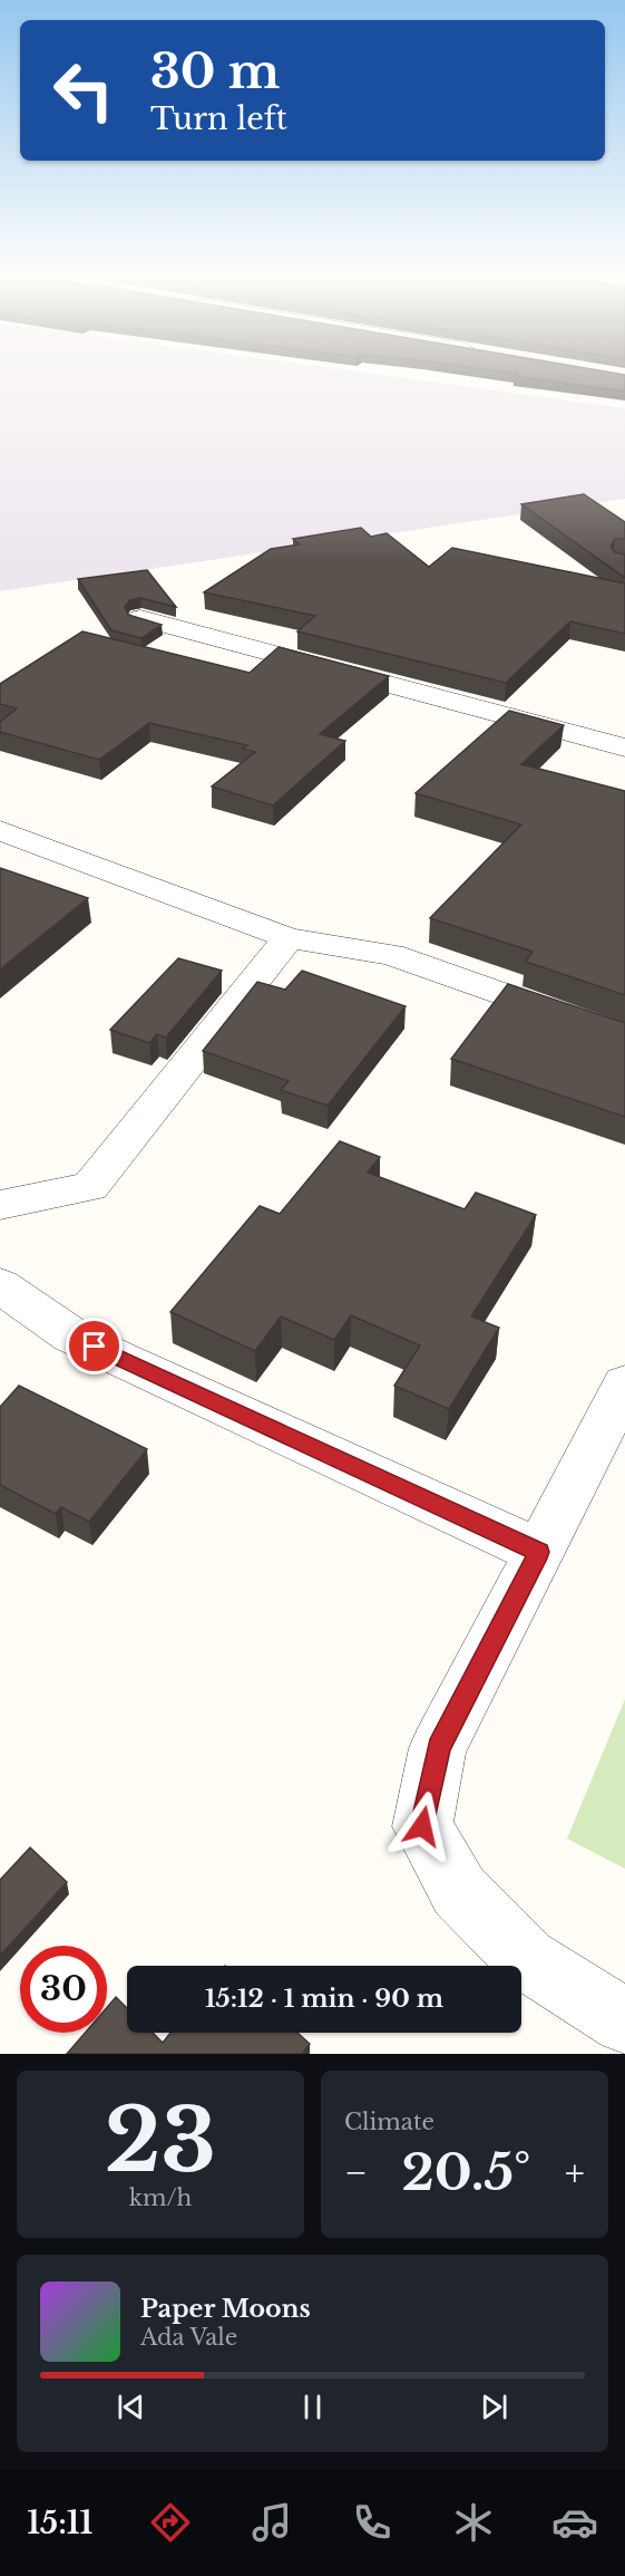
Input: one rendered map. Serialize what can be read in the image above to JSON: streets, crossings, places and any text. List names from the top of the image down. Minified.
{"page":{"turn":["30 m","Turn left"],"limit":"30","trip":"15:12 · 1 min · 90 m","tile":[["23","km/h"],"Climate"],"heat":["−","20.5°","+"],"song":["Paper Moons","Ada Vale"],"tabs":"15:11"}}
